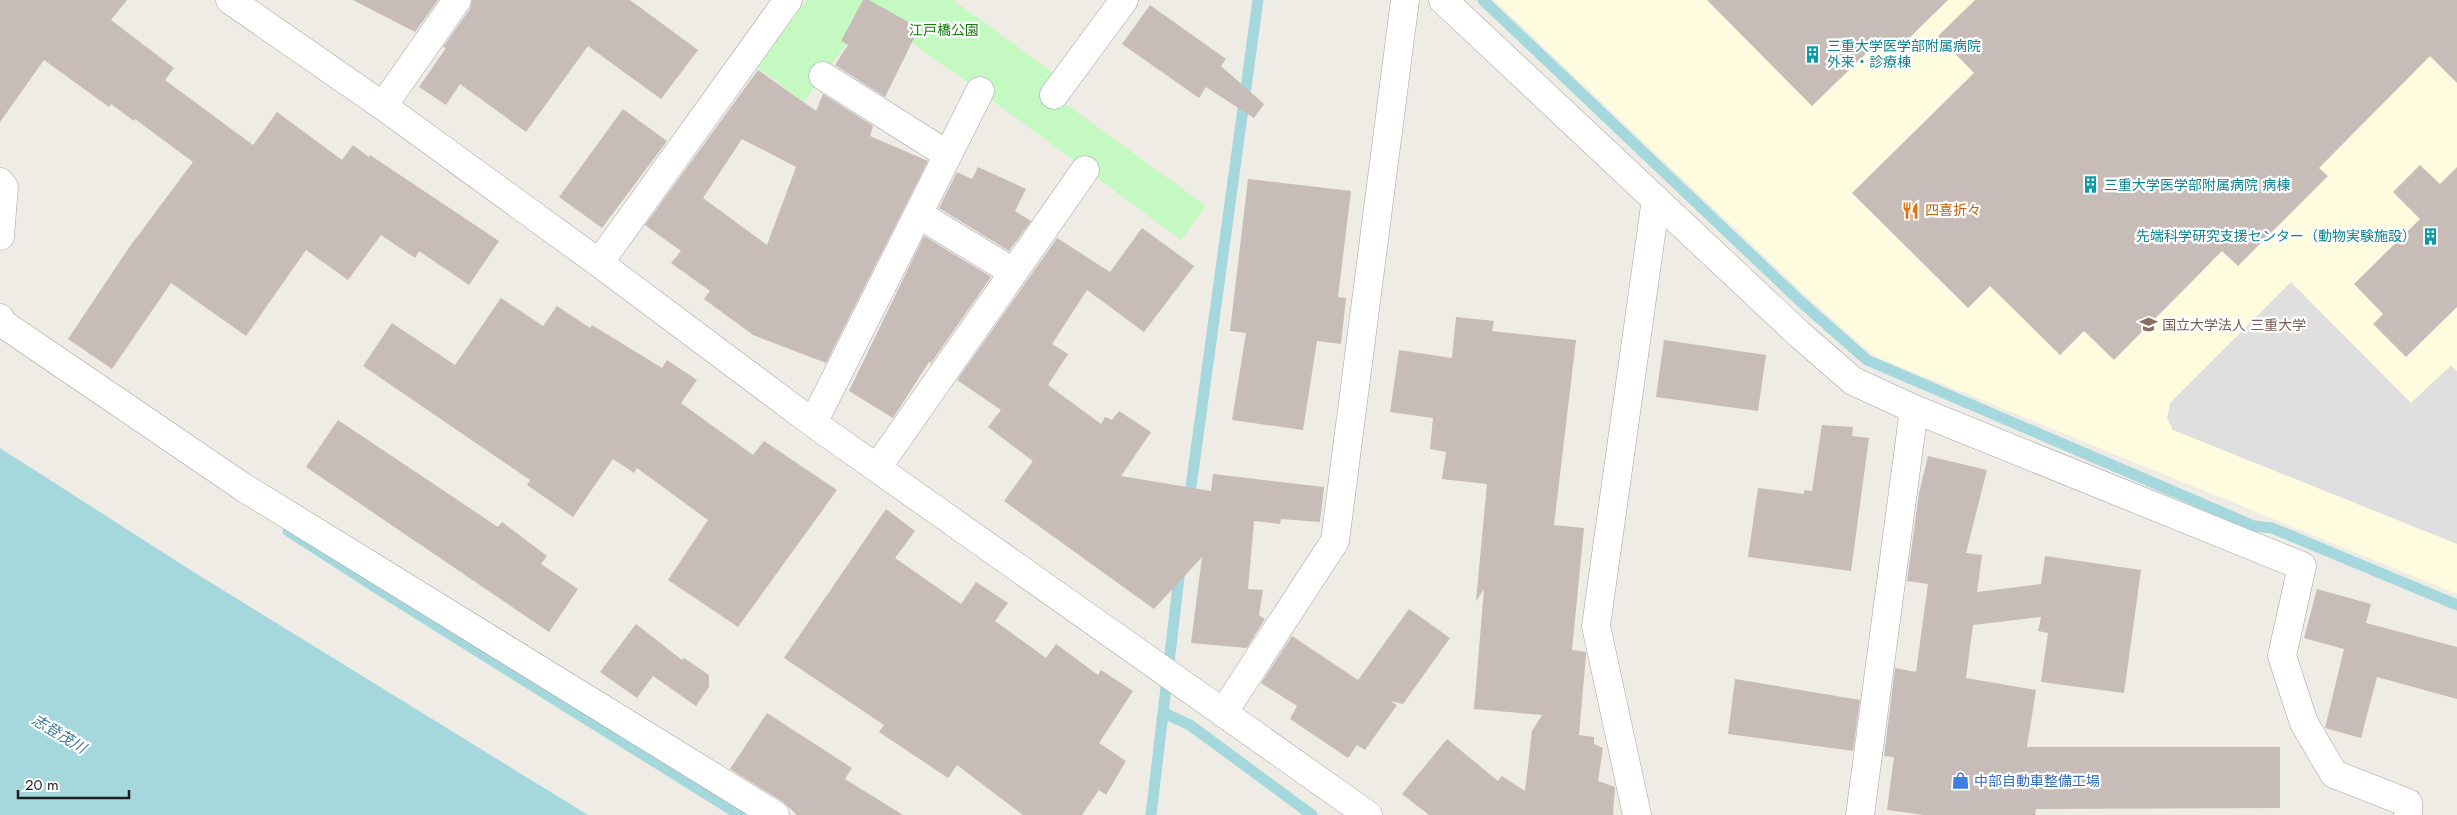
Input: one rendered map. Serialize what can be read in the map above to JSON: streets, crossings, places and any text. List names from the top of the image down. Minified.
{"water":["志登茂川"],"parks":["江戸橋公園"],"places":{"building":["三重大学医学部附属病院 外来・診療棟","三重大学医学部附属病院 病棟","先端科学研究支援センター（動物実験施設）"],"restaurant":["四喜折々"],"school or university":["国立大学法人 三重大学"],"shop":["中部自動車整備工場"]},"scale_bar":"20 m"}
